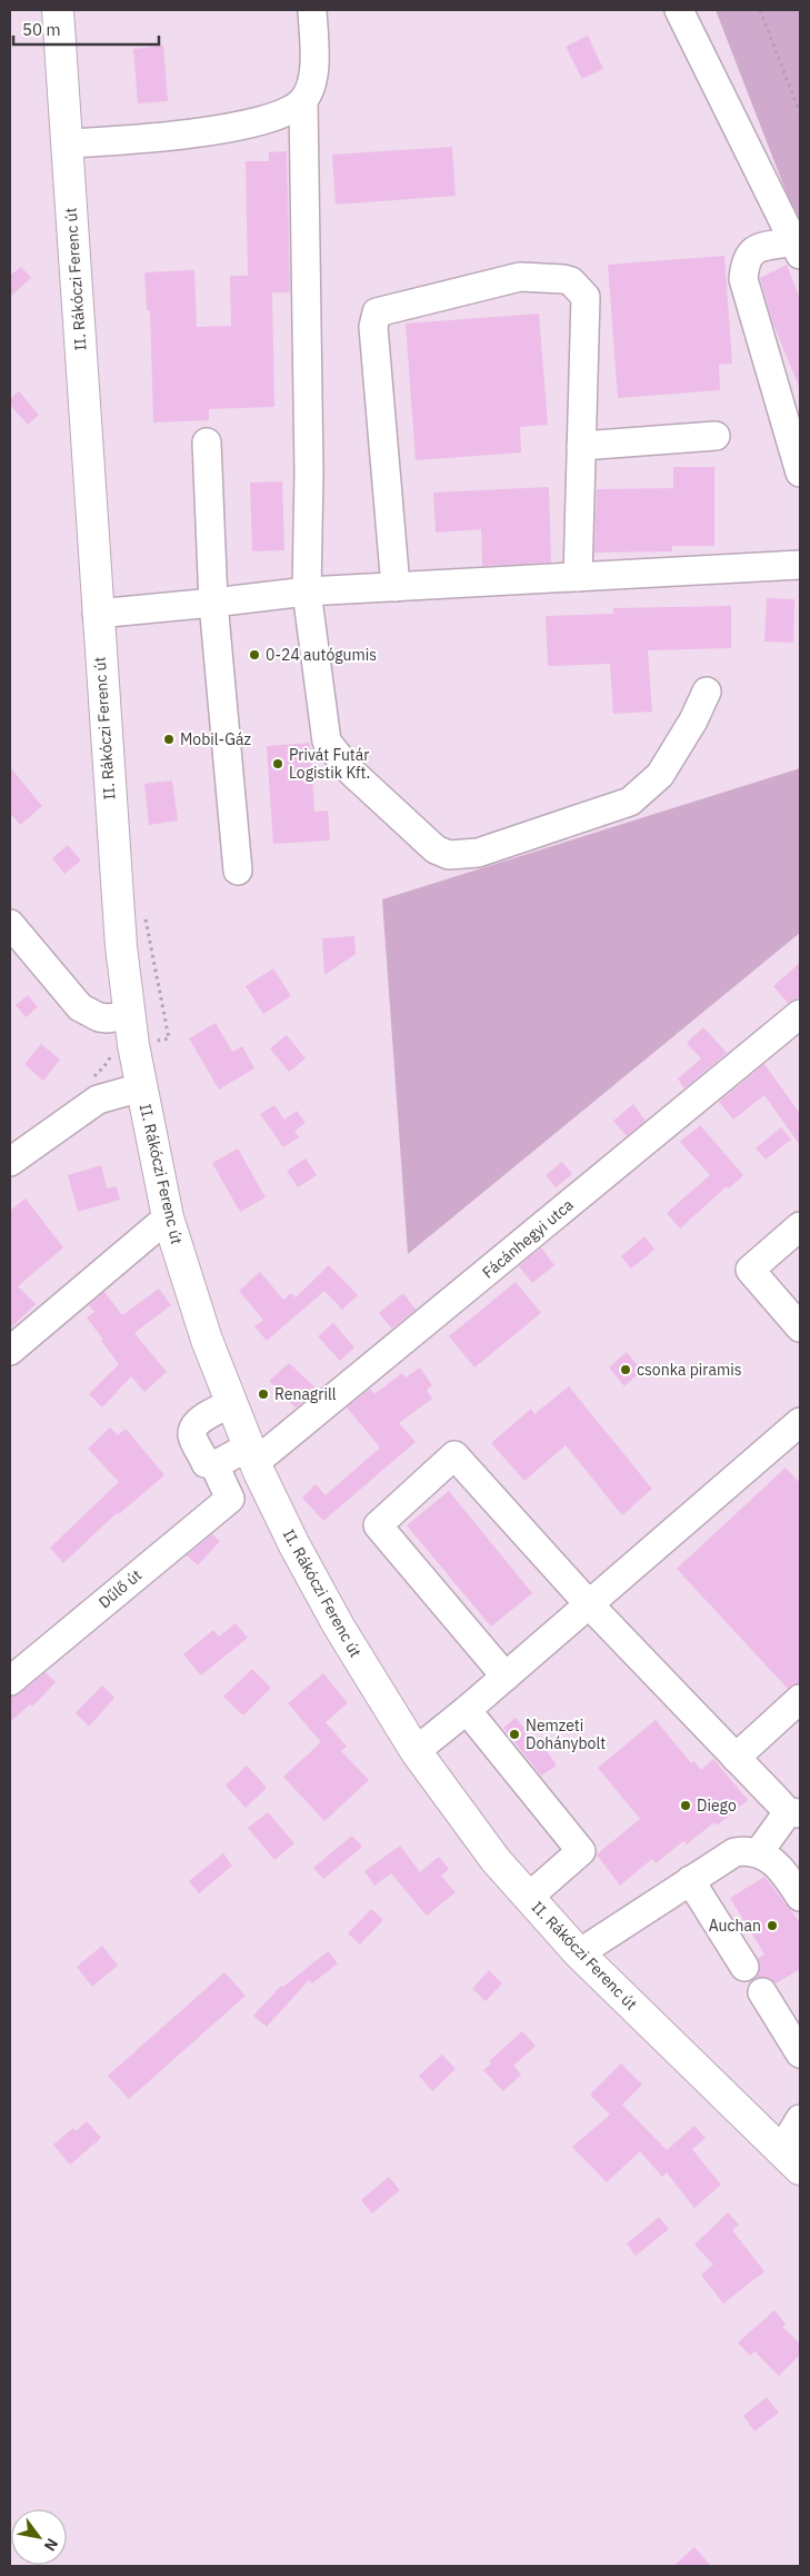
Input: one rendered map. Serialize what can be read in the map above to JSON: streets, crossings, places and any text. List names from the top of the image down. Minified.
{"streets":{"main road":["II. Rákóczi Ferenc út"],"street":["Fácánhegyi utca","Dűlő út"]},"crossings":[["II. Rákóczi Ferenc út","Fácánhegyi utca"],["Fácánhegyi utca","Dűlő út"]],"places":["0-24 autógumis","Mobil-Gáz","Privát Futár Logistik Kft.","csonka piramis","Renagrill","Nemzeti Dohánybolt","Diego","Auchan"],"scale_bar":"50 m","north":"bottom right"}
